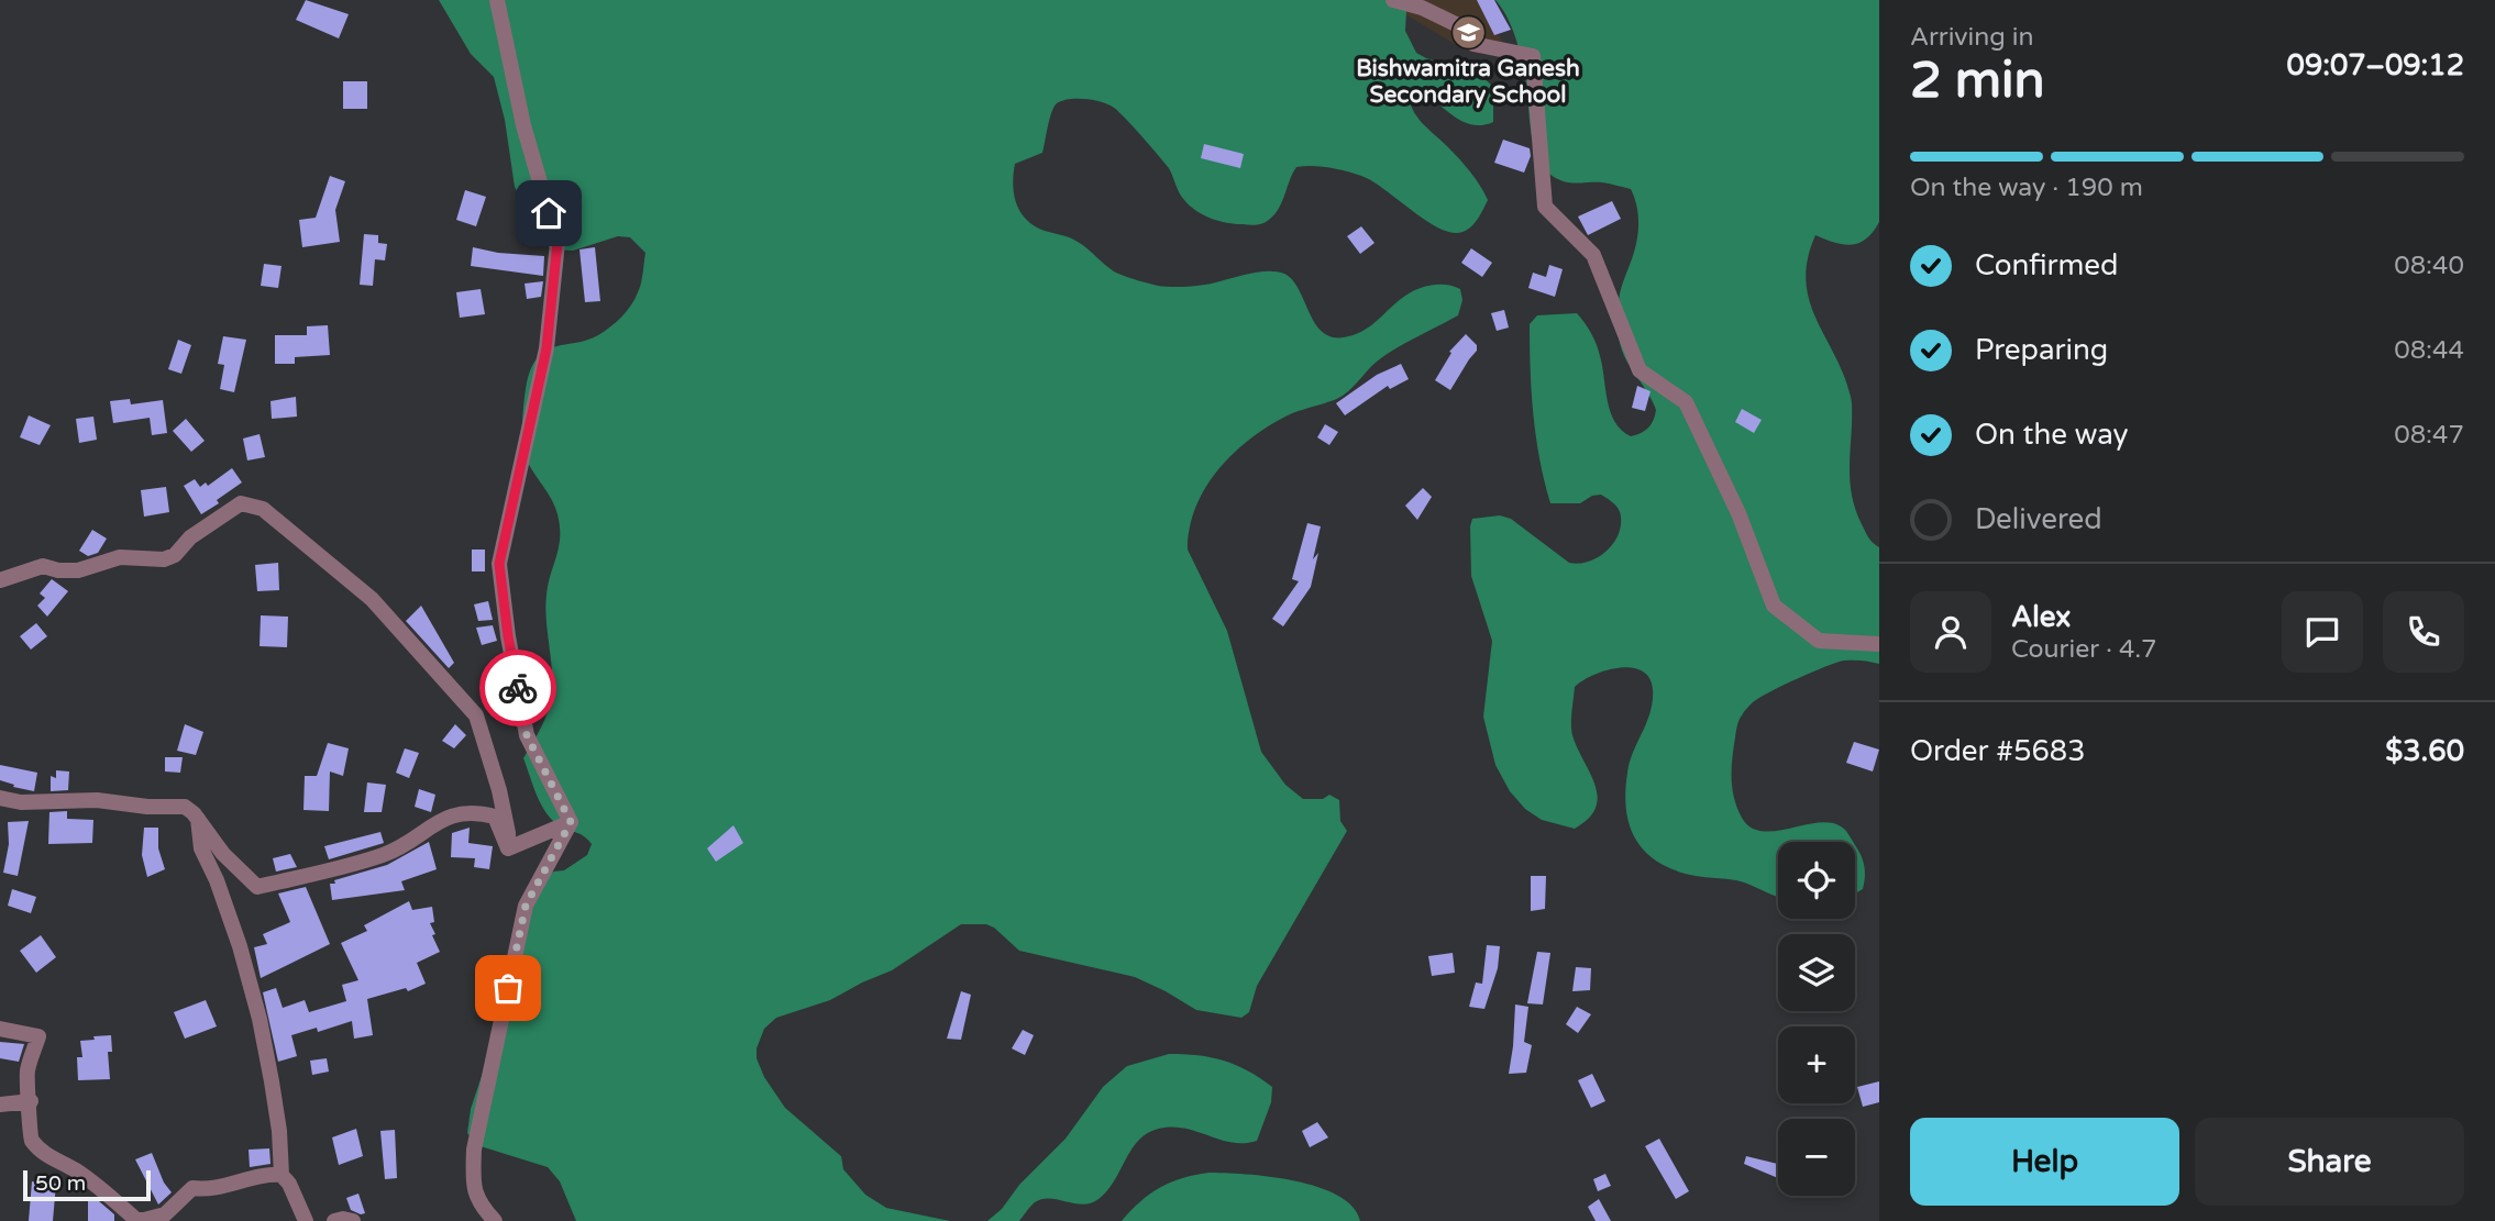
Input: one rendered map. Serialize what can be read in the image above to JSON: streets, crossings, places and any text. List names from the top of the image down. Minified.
{"places":{"school or university":["Bishwamitra Ganesh Secondary School"]},"scale_bar":"50 m","page":{"heading":["2 min","Arriving in","09:07–09:12"],"panel":["Alex","Courier · 4.7","Order #5683","$3.60"],"bar":"On the way · 190 m","list":[["Confirmed","08:40"],["Preparing","08:44"],["On the way","08:47"],"Delivered"],"map_buttons":["+","−"],"buttons":["Help","Share"],"scale":"50 m"}}
